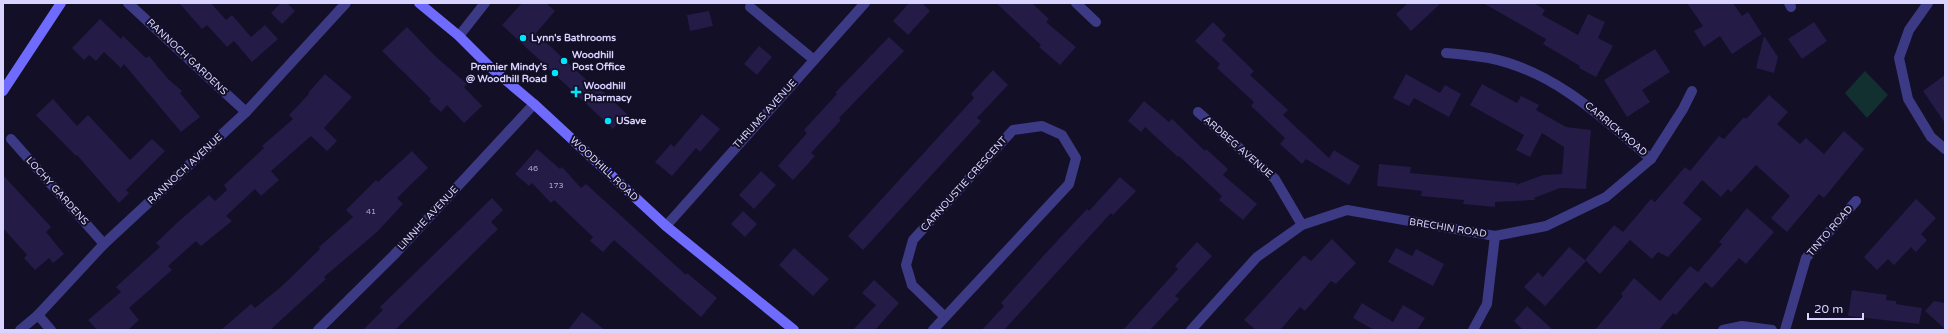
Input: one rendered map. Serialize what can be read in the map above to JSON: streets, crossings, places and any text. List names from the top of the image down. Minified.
{"streets":{"street":["RANNOCH GARDENS","THRUMS AVENUE","CARRICK ROAD","ARDBEG AVENUE","RANNOCH AVENUE","WOODHILL ROAD","CARNOUSTIE CRESCENT","LOCHY GARDENS","LINNHE AVENUE","BRECHIN ROAD","TINTO ROAD"]},"crossings":[["RANNOCH GARDENS","RANNOCH AVENUE"],["THRUMS AVENUE","WOODHILL ROAD"],["CARRICK ROAD","BRECHIN ROAD"],["ARDBEG AVENUE","BRECHIN ROAD"],["RANNOCH AVENUE","LOCHY GARDENS"],["WOODHILL ROAD","LINNHE AVENUE"]],"places":{"other":["Lynn's Bathrooms","Woodhill Post Office","Premier Mindy's @ Woodhill Road","USave"],"health":["Woodhill Pharmacy"]},"house_numbers":["46","173","41"],"scale_bar":"20 m"}
